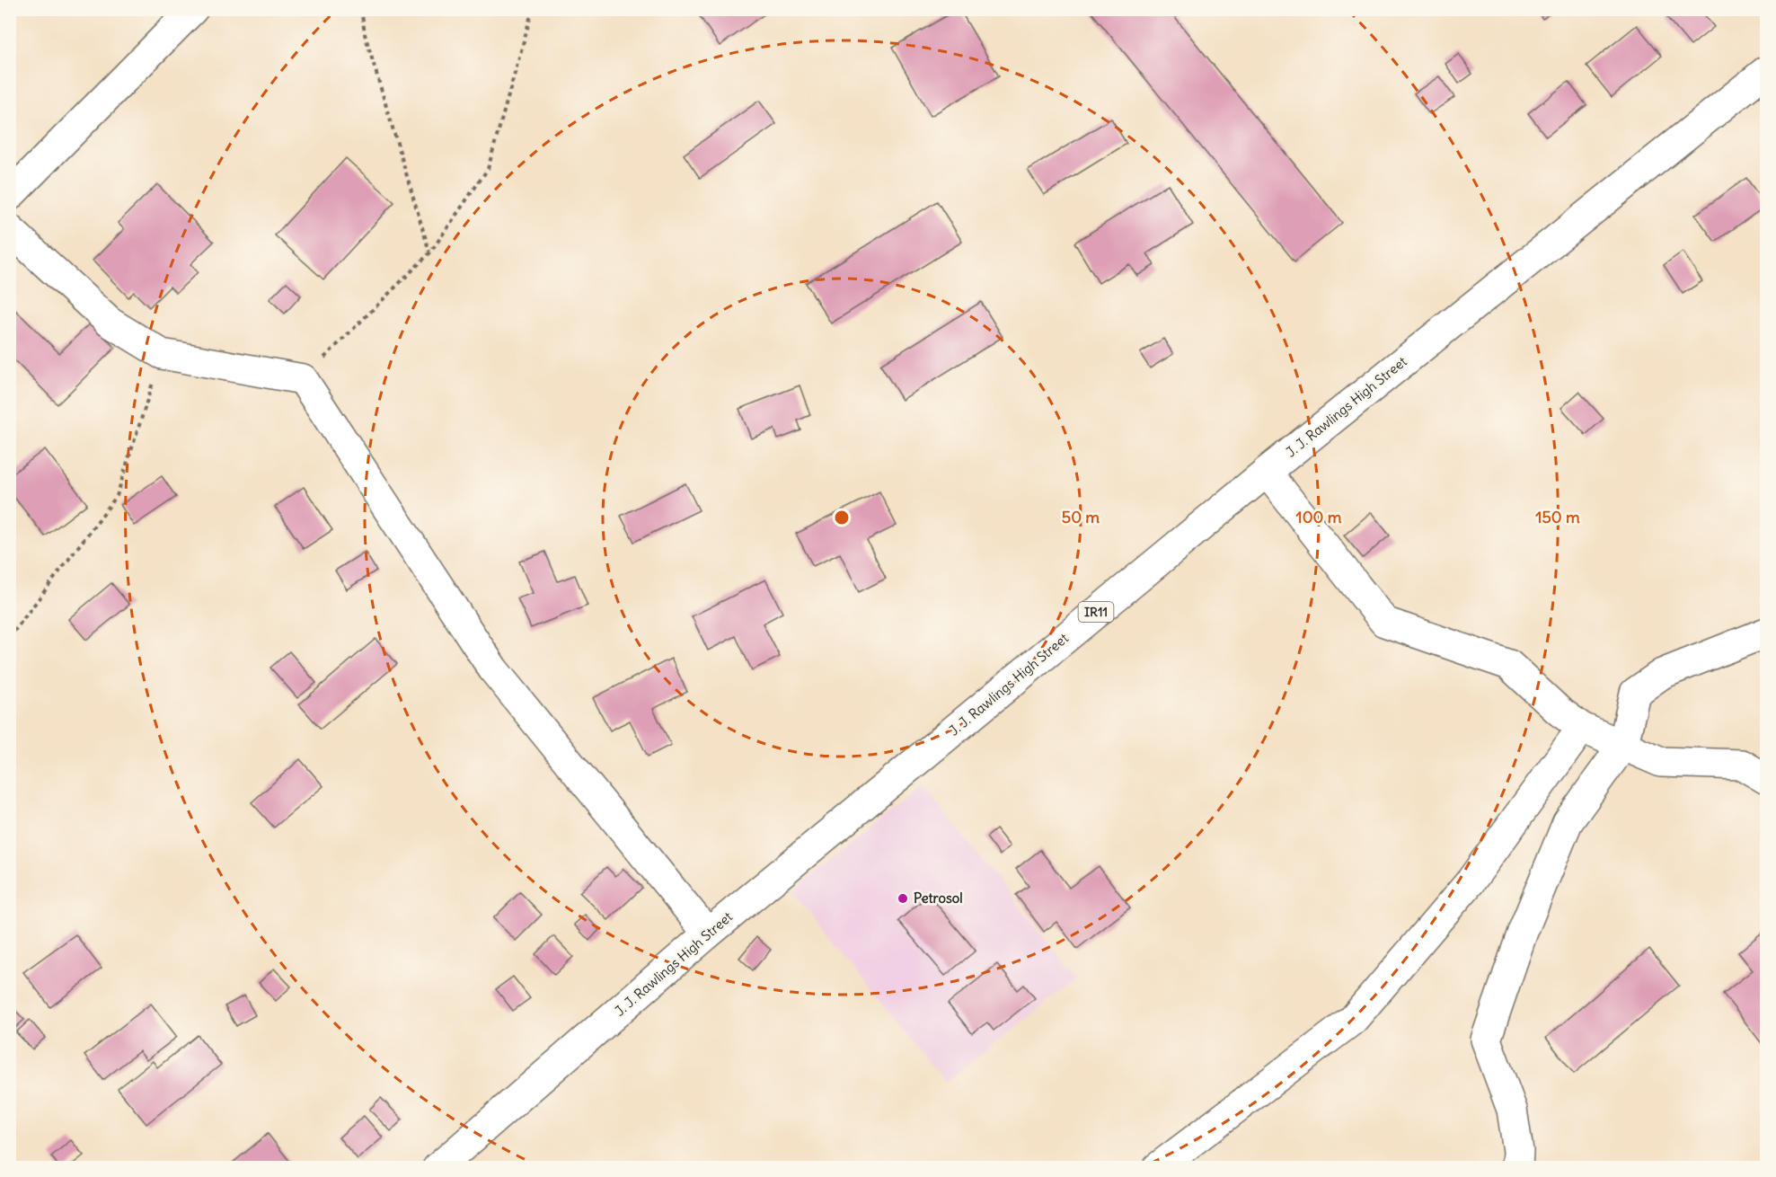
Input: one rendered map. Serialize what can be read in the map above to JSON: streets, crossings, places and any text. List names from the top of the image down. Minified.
{"streets":{"street":["J. J. Rawlings High Street","IR11"]},"places":["Petrosol"],"rings":["50 m","100 m","150 m"]}
